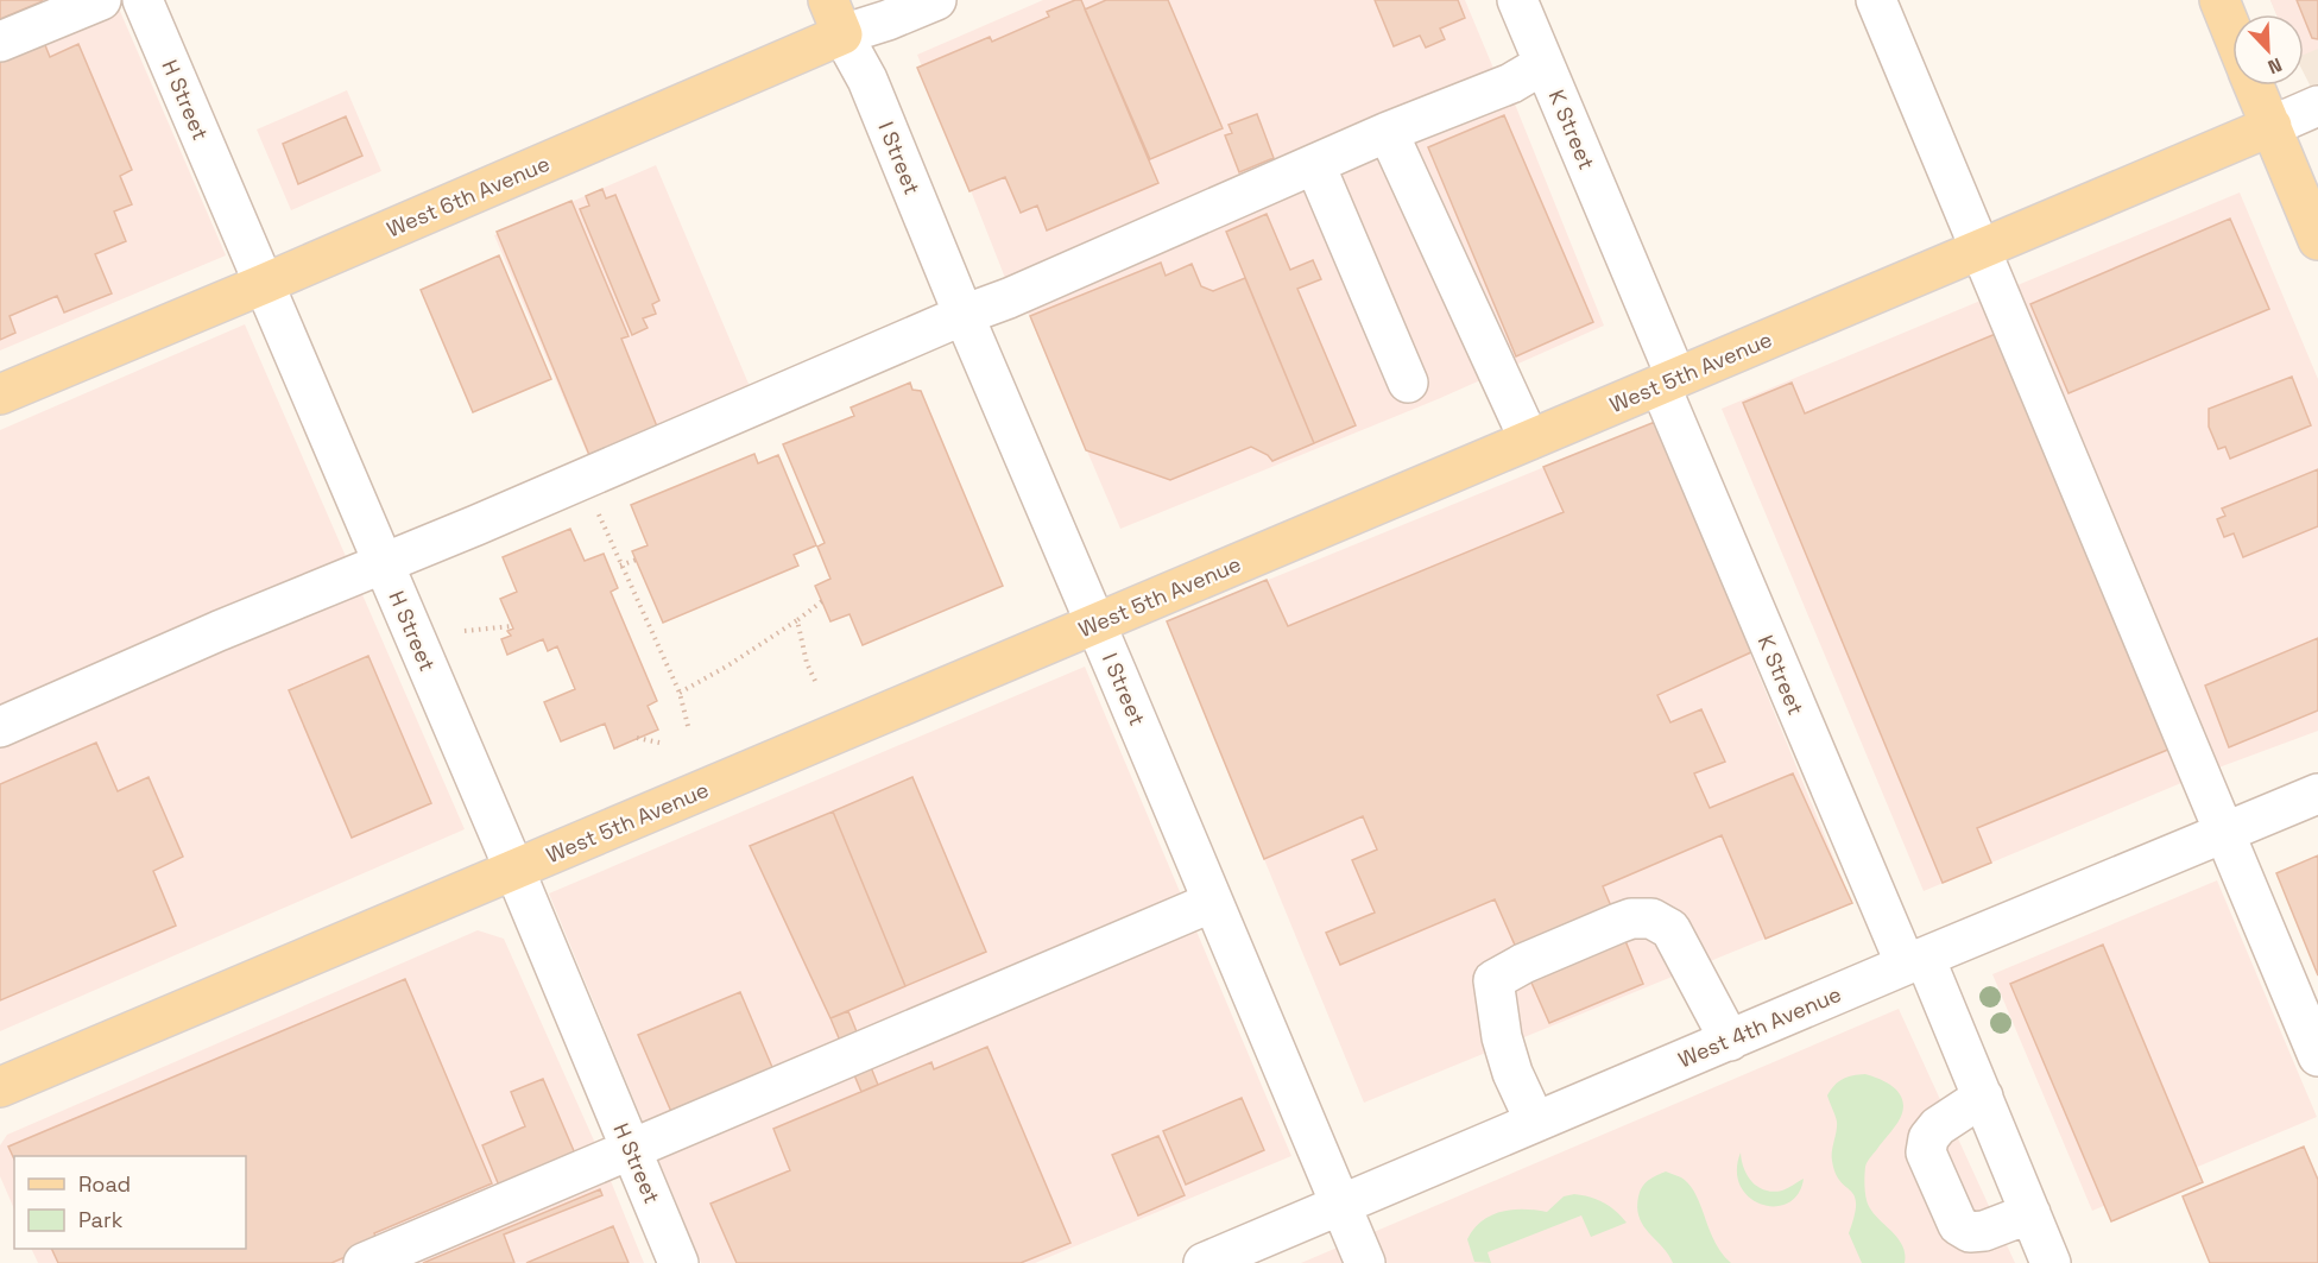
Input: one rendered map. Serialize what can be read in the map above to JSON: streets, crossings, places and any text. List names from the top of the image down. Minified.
{"streets":{"main road":["West 6th Avenue","West 5th Avenue"],"street":["H Street","K Street","I Street","West 4th Avenue"]},"crossings":[["H Street","West 6th Avenue"],["H Street","West 5th Avenue"],["K Street","West 5th Avenue"],["K Street","West 4th Avenue"],["I Street","West 6th Avenue"],["I Street","West 5th Avenue"],["I Street","West 4th Avenue"]],"legend":["Road","Park"],"north":"bottom right"}
